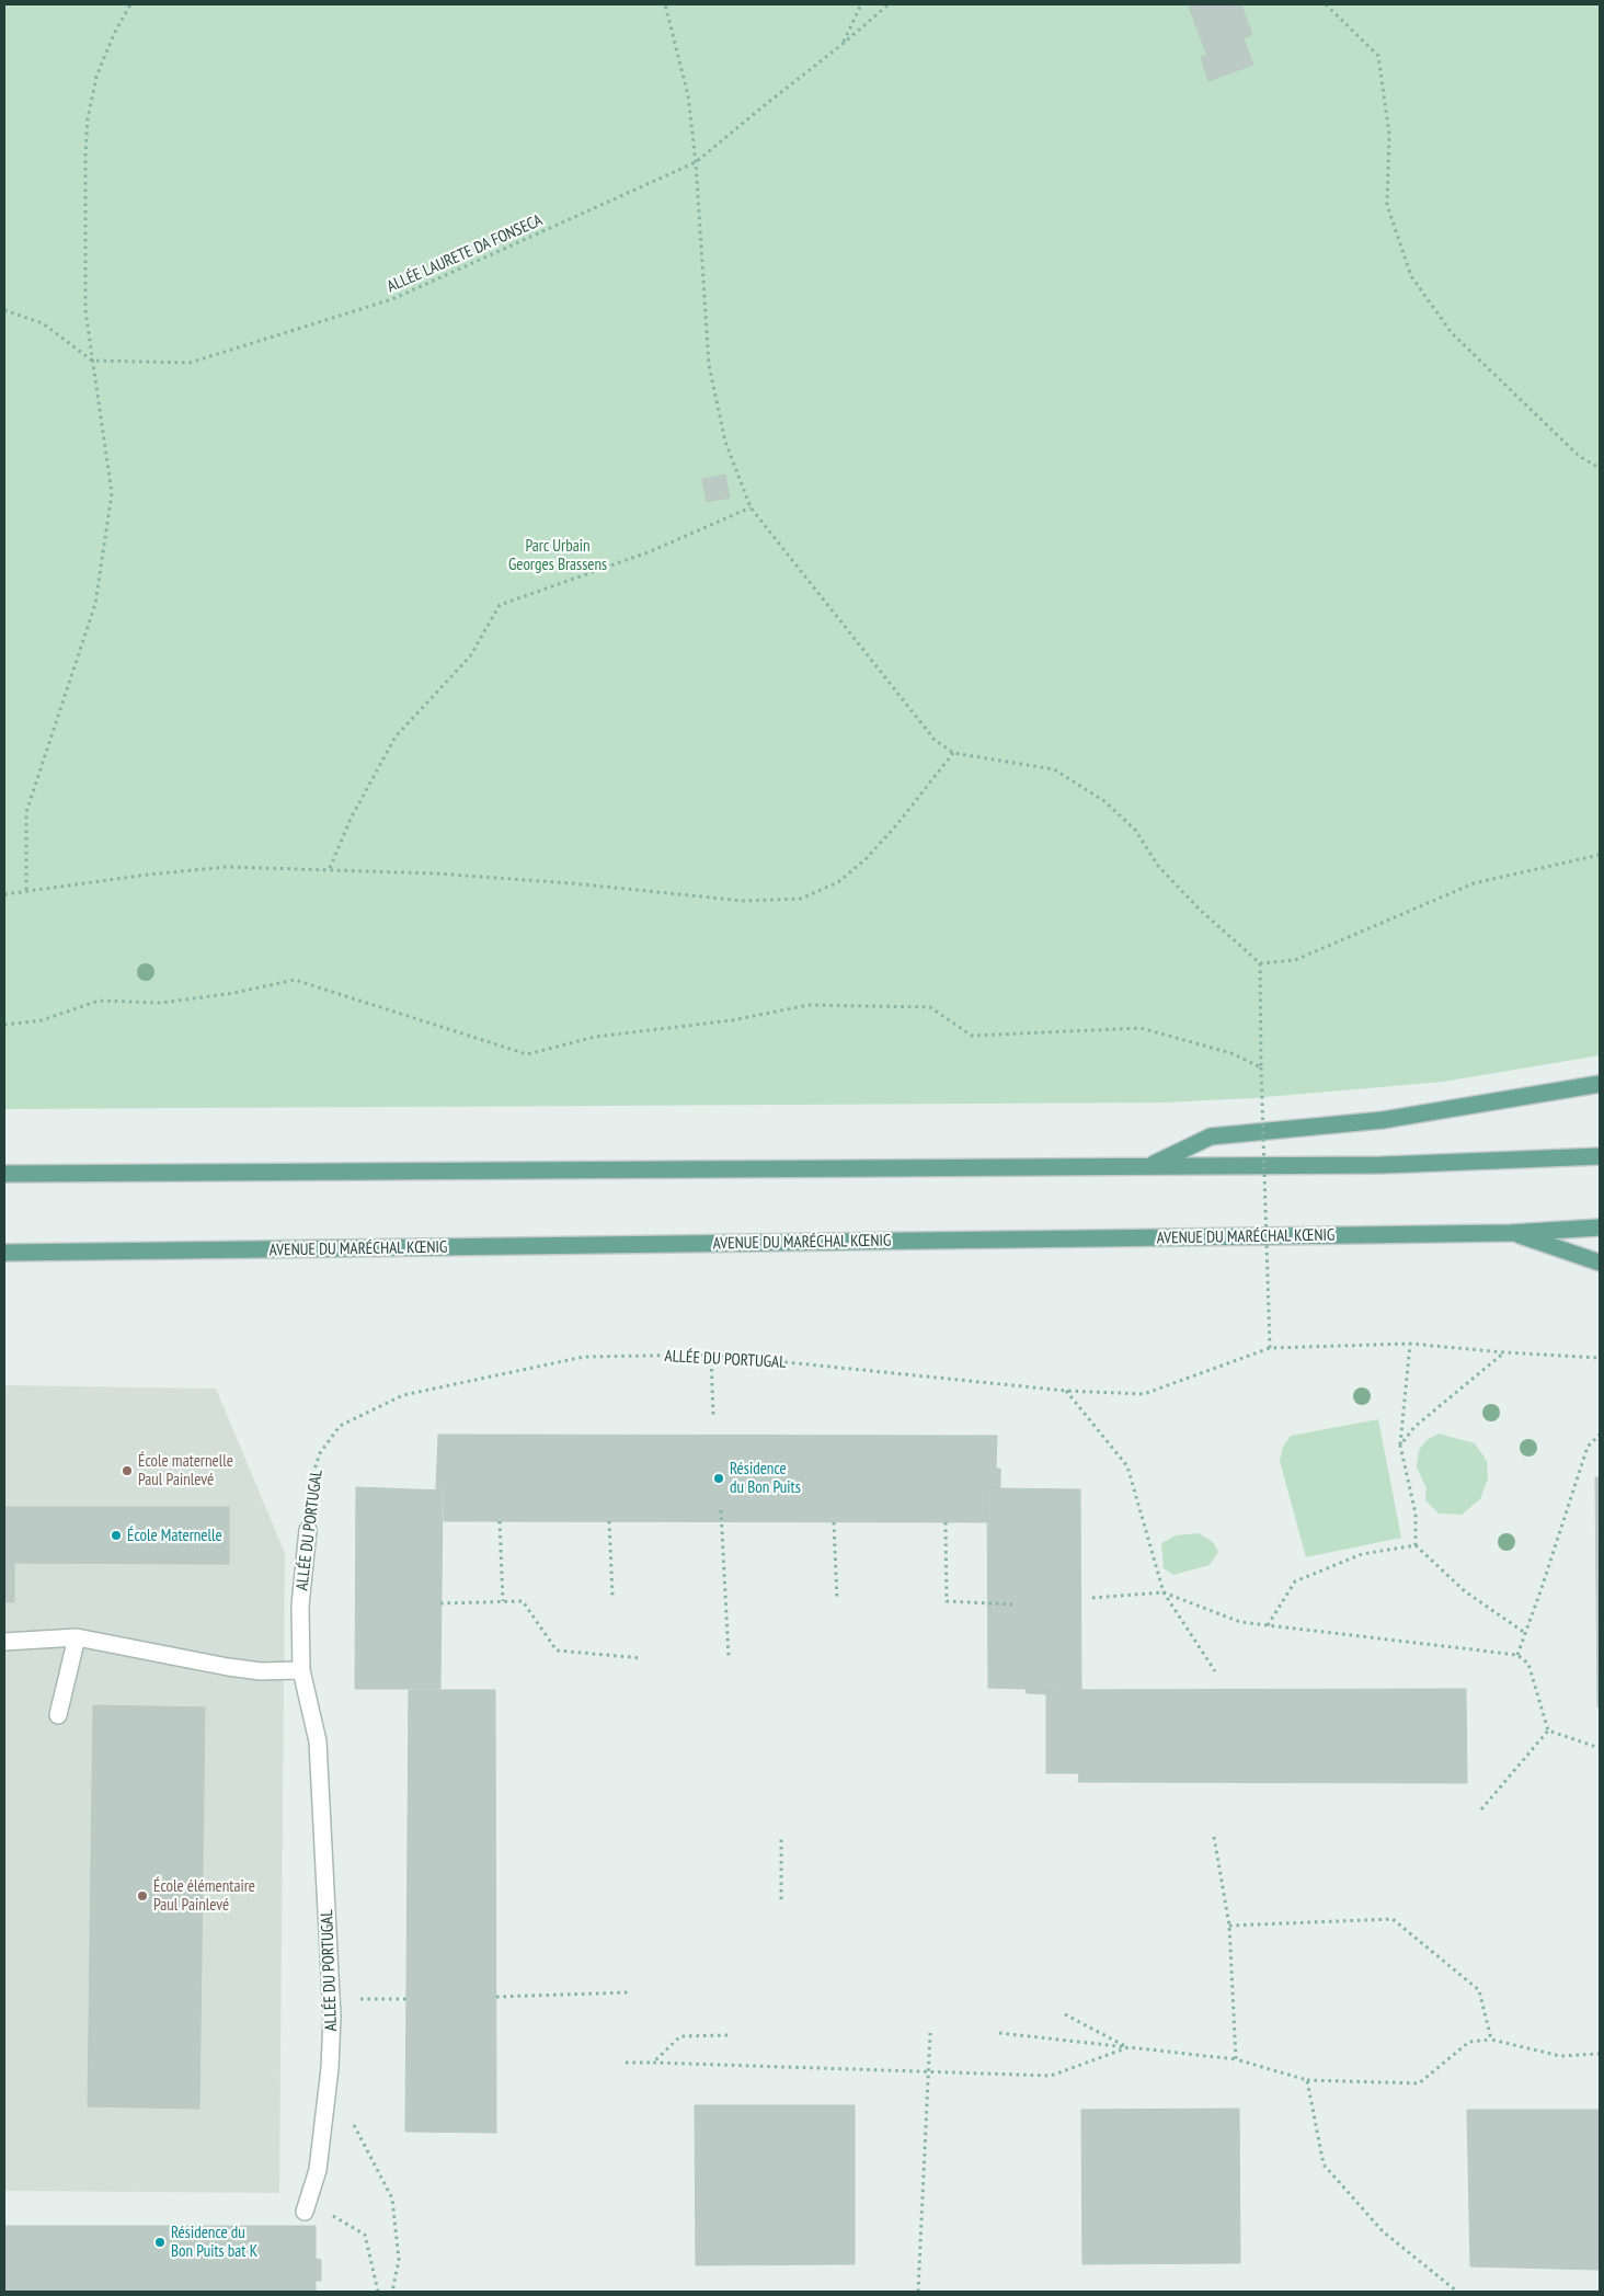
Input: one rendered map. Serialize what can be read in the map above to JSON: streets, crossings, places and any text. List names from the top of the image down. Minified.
{"streets":{"main road":["AVENUE DU MARÉCHAL KŒNIG"],"lane":["ALLÉE DU PORTUGAL"],"path":["ALLÉE LAURETE DA FONSECA"]},"parks":["Parc Urbain Georges Brassens"],"places":["École maternelle Paul Painlevé","Résidence du Bon Puits","École Maternelle","École élémentaire Paul Painlevé","Résidence du Bon Puits bat K"]}
